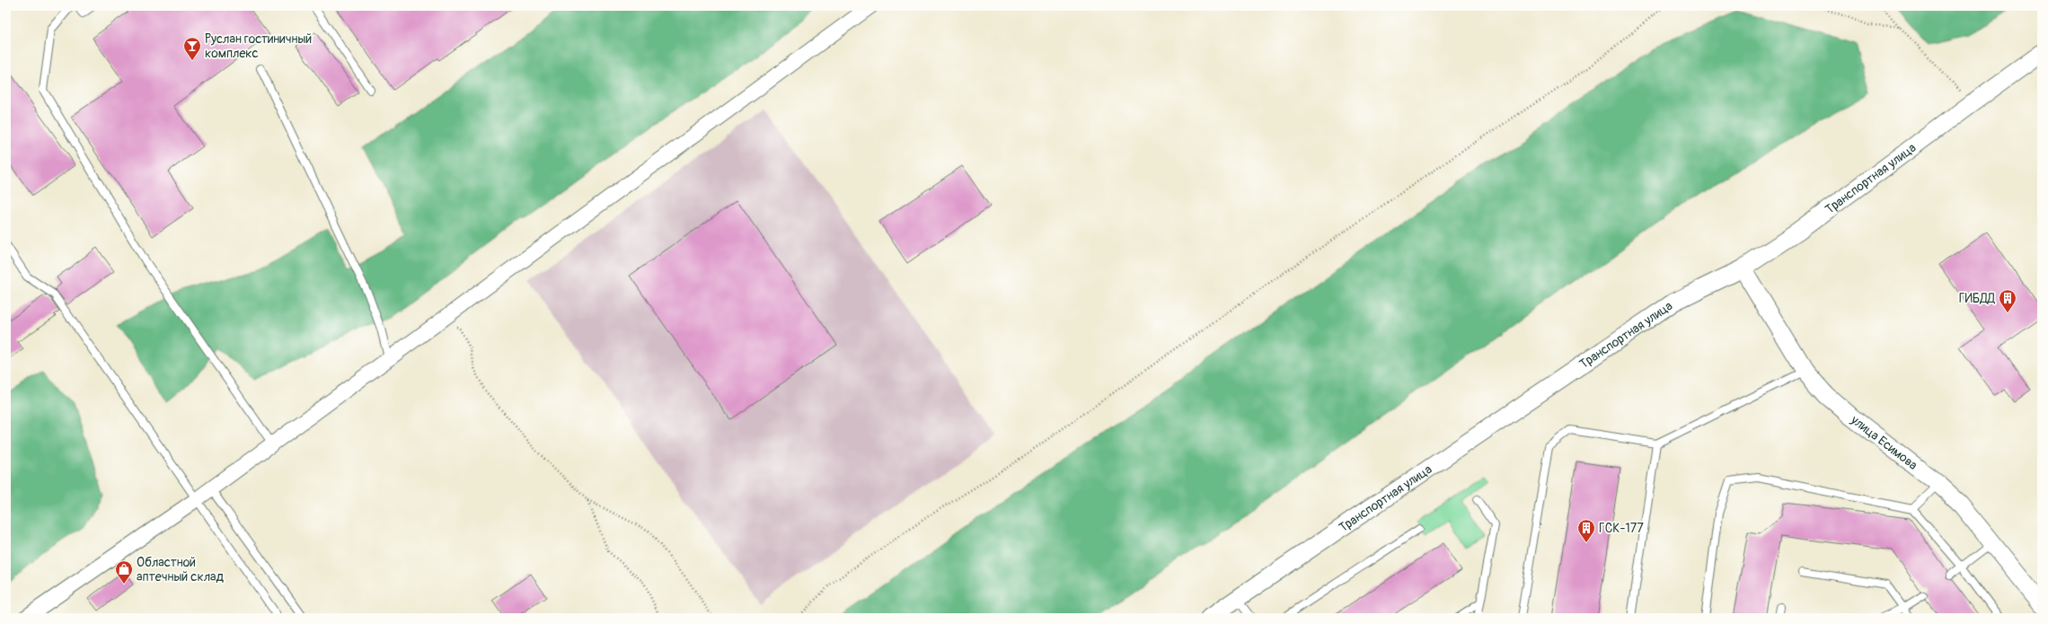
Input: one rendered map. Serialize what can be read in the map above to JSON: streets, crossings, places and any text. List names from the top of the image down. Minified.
{"streets":{"street":["Транспортная улица","улица Есимова"]},"crossings":[["Транспортная улица","улица Есимова"]],"places":{"bar":["Руслан гостиничный комплекс"],"building":["ГИБДД","ГСК-177"],"shop":["Областной аптечный склад"]}}
